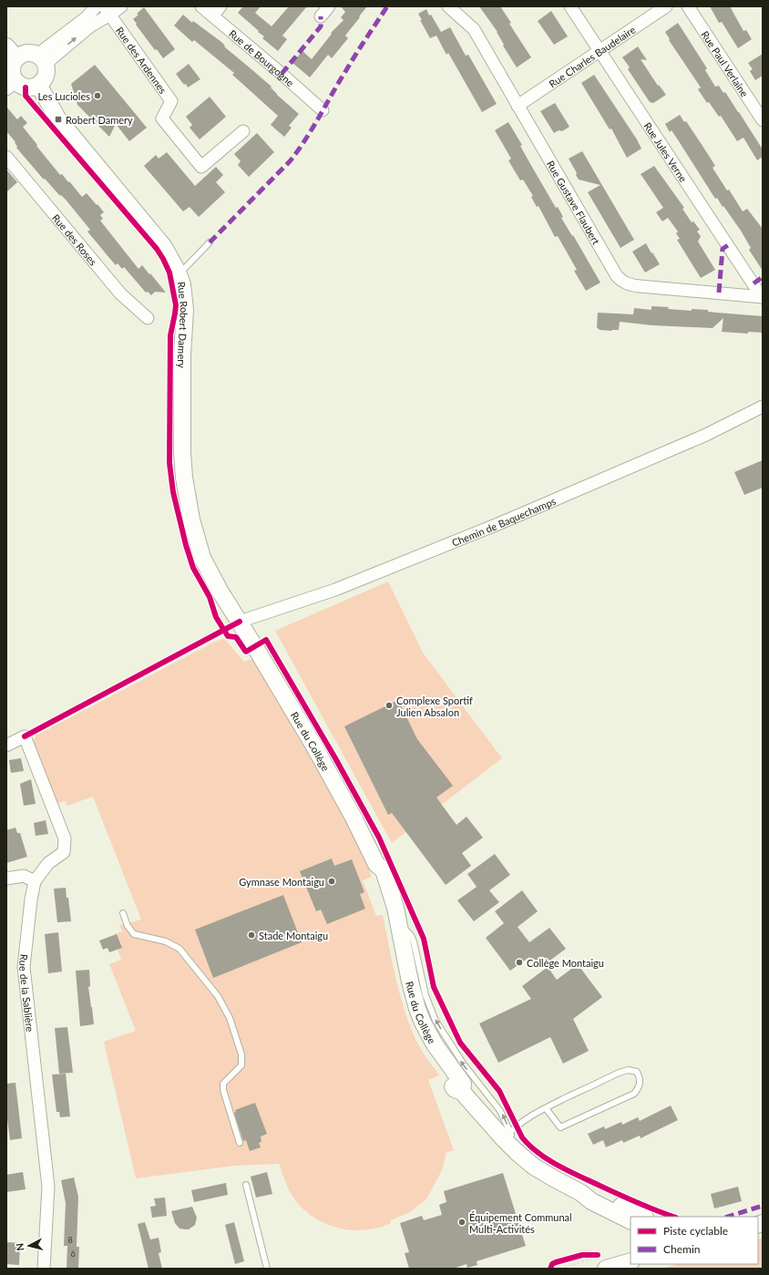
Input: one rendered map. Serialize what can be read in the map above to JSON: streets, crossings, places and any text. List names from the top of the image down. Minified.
{"streets":{"street":["Rue Charles Baudelaire","Rue de Bourgogne","Rue des Ardennes","Rue Paul Verlaine","Rue Jules Verne","Rue Gustave Flaubert","Rue des Roses","Rue Robert Damery","Chemin de Baquechamps","Rue du Collège","Rue de la Sablière"]},"crossings":[["Rue Charles Baudelaire","Rue Jules Verne"],["Rue Charles Baudelaire","Rue Gustave Flaubert"],["Rue Jules Verne","Rue Gustave Flaubert"],["Rue Robert Damery","Chemin de Baquechamps"],["Rue Robert Damery","Rue du Collège"],["Chemin de Baquechamps","Rue du Collège"]],"places":{"other":["Les Lucioles","Complexe Sportif Julien Absalon","Gymnase Montaigu","Stade Montaigu","Collège Montaigu","Équipement Communal Multi-Activités"],"transit":["Robert Damery"]},"house_numbers":["8","6"],"legend":["Piste cyclable","Chemin"],"north":"left"}
